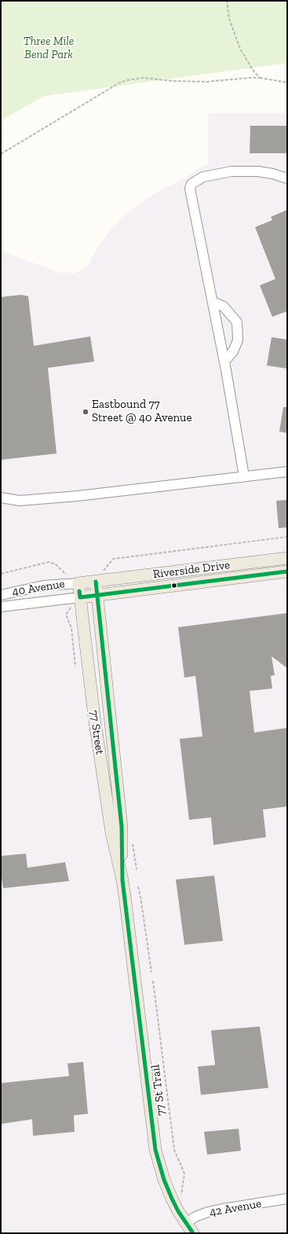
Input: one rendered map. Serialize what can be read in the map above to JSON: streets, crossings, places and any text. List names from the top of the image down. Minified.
{"streets":{"main road":["Riverside Drive","40 Avenue","77 Street"],"street":["42 Avenue"],"path":["77 St Trail"]},"crossings":[["Riverside Drive","40 Avenue"],["Riverside Drive","77 Street"],["40 Avenue","77 Street"],["77 Street","42 Avenue"]],"parks":["Three Mile Bend Park"],"places":["Eastbound 77 Street @ 40 Avenue"]}
